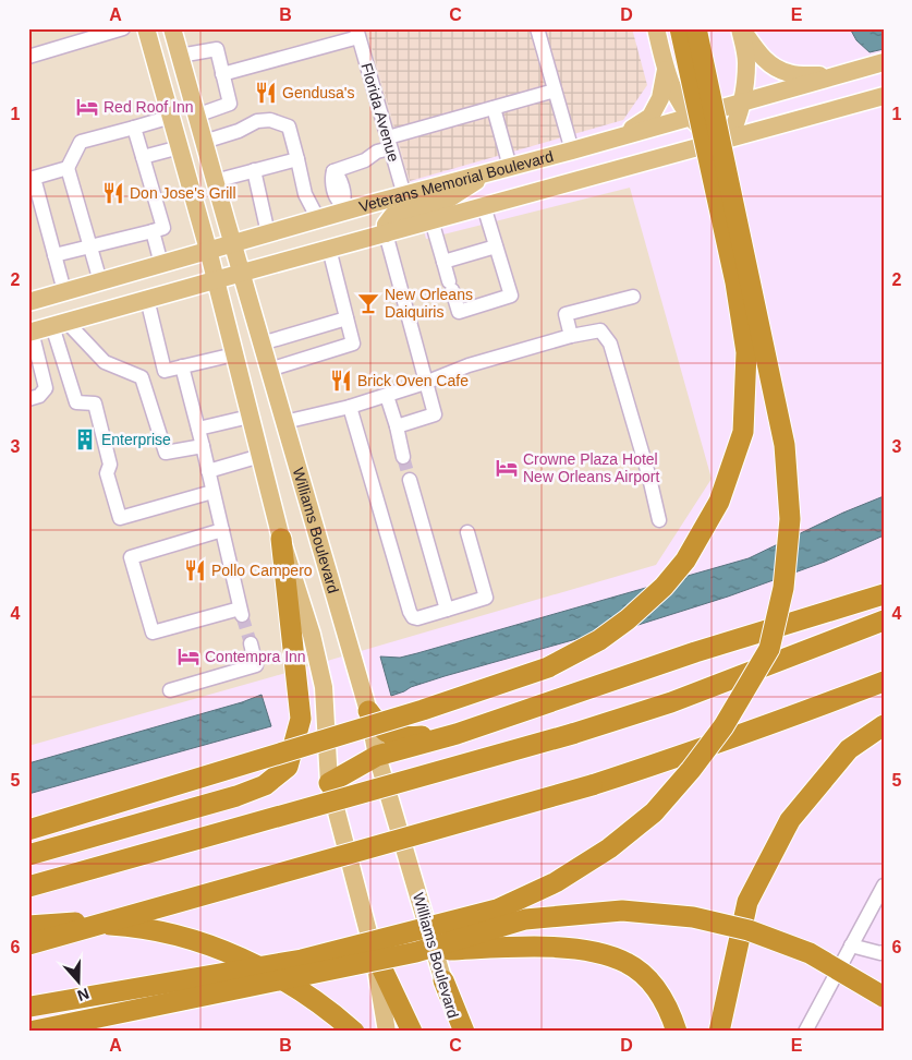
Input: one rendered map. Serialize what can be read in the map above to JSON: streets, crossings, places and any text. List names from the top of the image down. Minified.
{"streets":{"main road":["Veterans Memorial Boulevard","Williams Boulevard"],"street":["Florida Avenue"]},"crossings":[["Florida Avenue","Veterans Memorial Boulevard"],["Veterans Memorial Boulevard","Williams Boulevard"]],"places":{"restaurant":["Gendusa's","Don Jose's Grill","Brick Oven Cafe","Pollo Campero"],"hotel":["Red Roof Inn","Crowne Plaza Hotel New Orleans Airport","Contempra Inn"],"bar":["New Orleans Daiquiris"],"building":["Enterprise"]},"north":"bottom","grid":{"columns":["A","B","C","D","E"],"rows":["1","2","3","4","5","6"]}}
